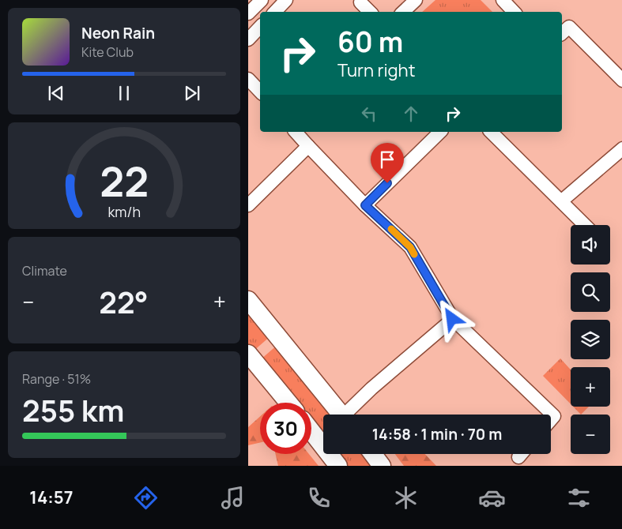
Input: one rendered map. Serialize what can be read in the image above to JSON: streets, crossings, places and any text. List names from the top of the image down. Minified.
{"page":{"turn":["60 m","Turn right"],"song":["Neon Rain","Kite Club"],"map_buttons":["+","−"],"tile":["Climate",["Range · 51%","255 km"]],"heat":["−","22°","+"],"limit":"30","trip":"14:58 · 1 min · 70 m","tabs":"14:57","gauge":["22","km/h"]}}
